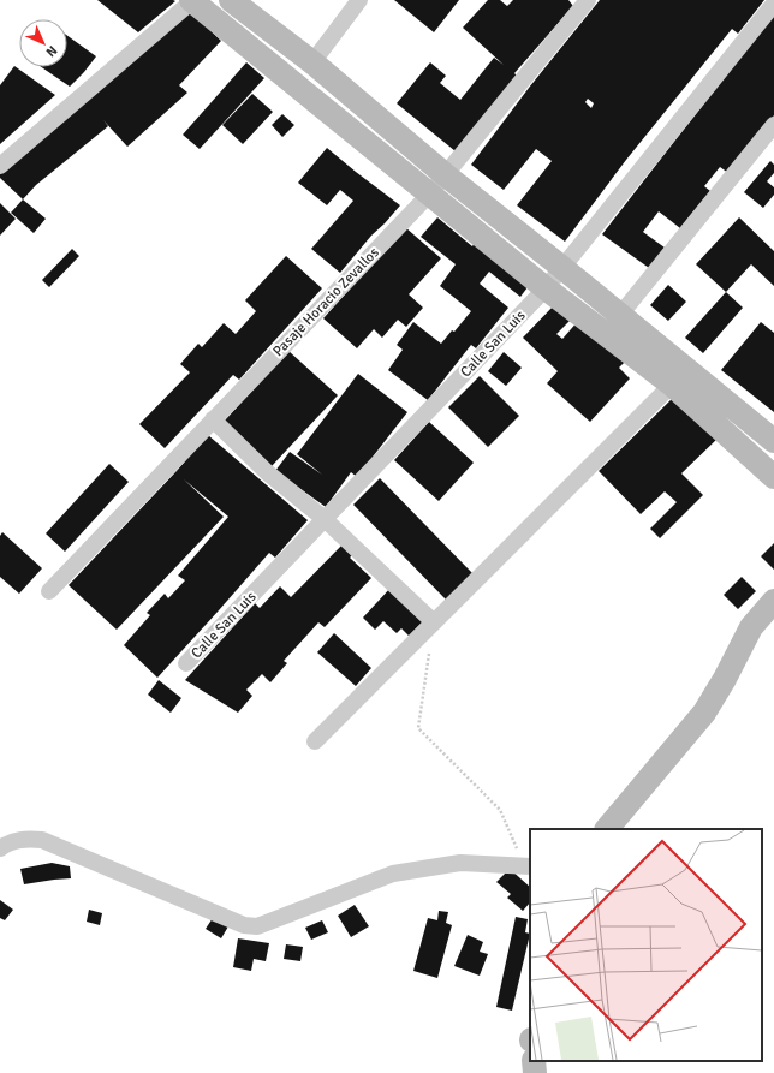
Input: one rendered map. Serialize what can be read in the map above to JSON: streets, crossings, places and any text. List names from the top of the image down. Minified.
{"streets":{"street":["Pasaje Horacio Zevallos","Calle San Luis"]},"north":"bottom right"}
